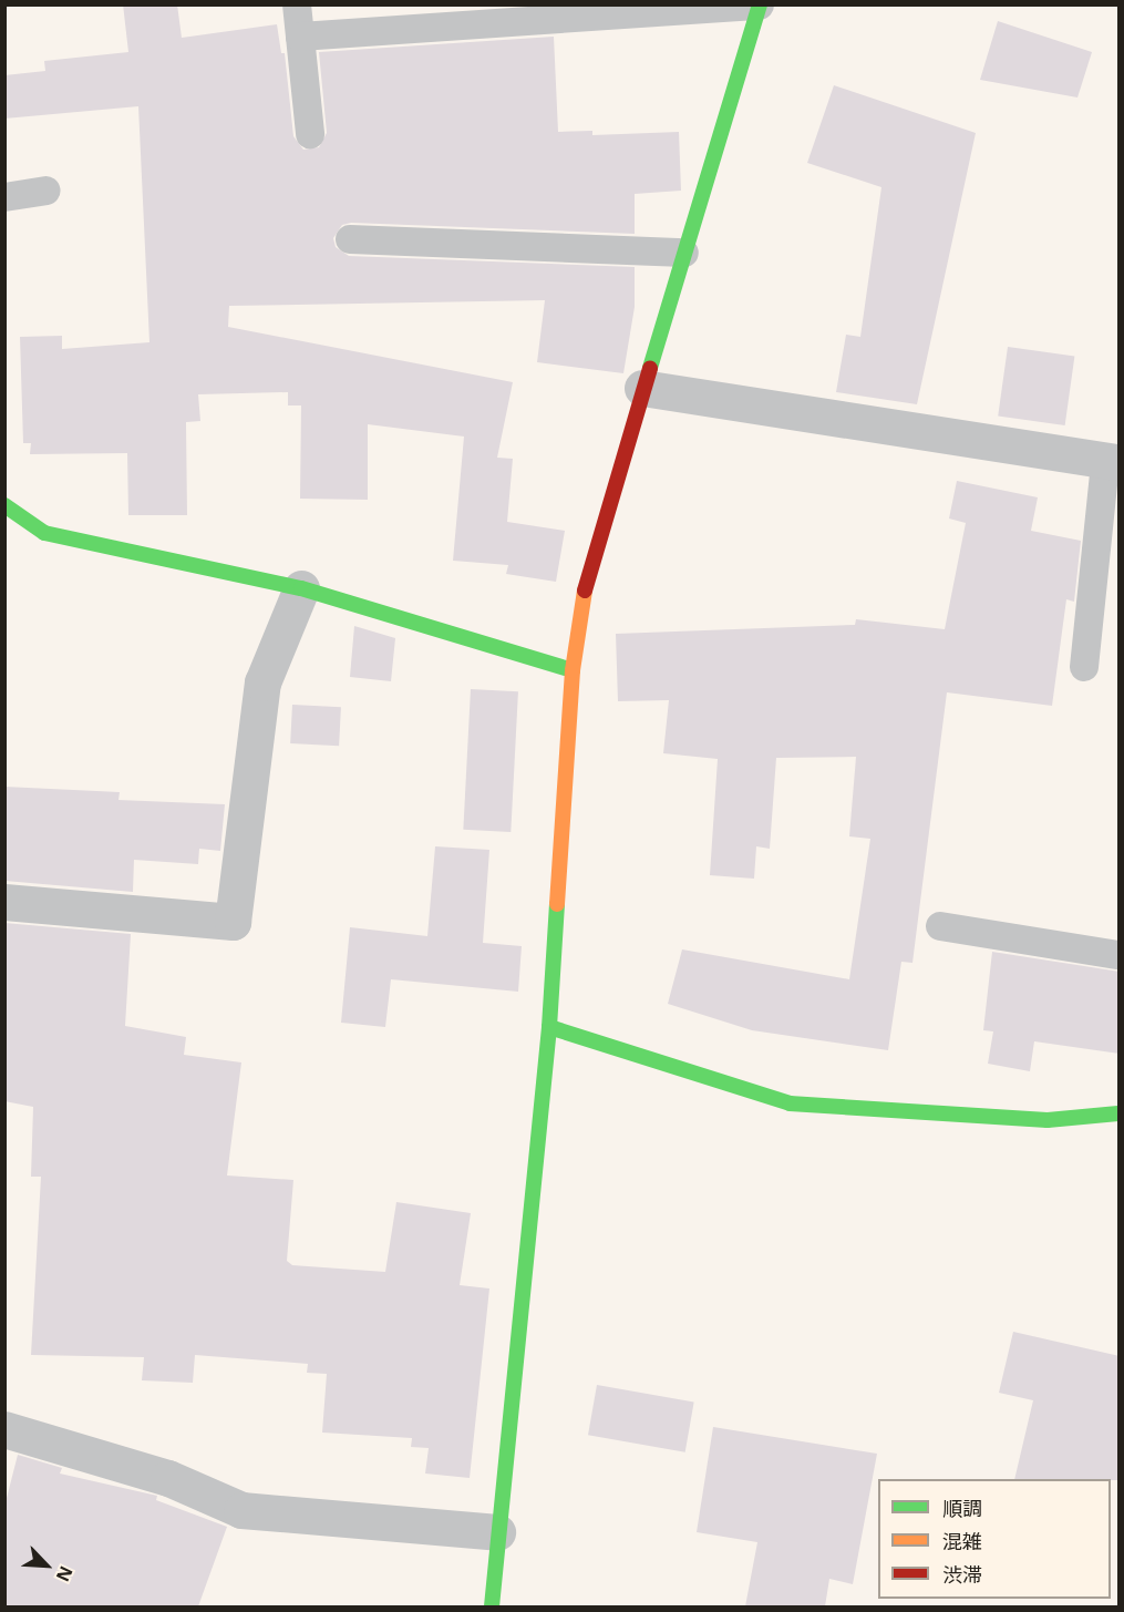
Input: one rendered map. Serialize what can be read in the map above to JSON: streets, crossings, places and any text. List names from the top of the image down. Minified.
{"legend":["順調","混雑","渋滞"],"north":"bottom right"}
